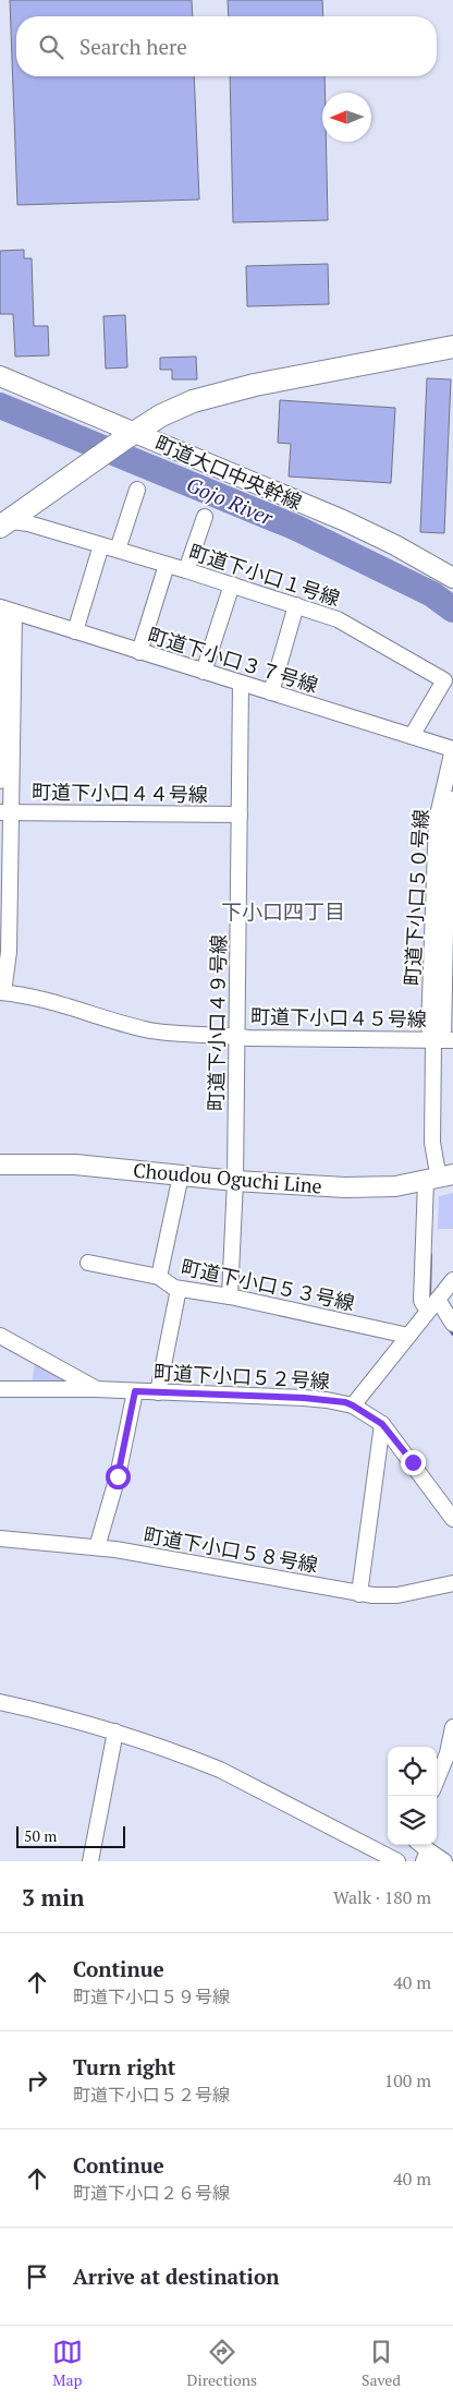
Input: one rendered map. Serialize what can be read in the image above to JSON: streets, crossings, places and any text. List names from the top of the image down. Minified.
{"streets":{"street":["町道大口中央幹線","町道下小口１号線","町道下小口３７号線","町道下小口４４号線","町道下小口５０号線","町道下小口４５号線","町道下小口４９号線","Choudou Oguchi Line","町道下小口５３号線","町道下小口５２号線","町道下小口５８号線"]},"crossings":[["町道下小口１号線","町道下小口３７号線"],["町道下小口３７号線","町道下小口５０号線"],["町道下小口３７号線","町道下小口４９号線"],["町道下小口４４号線","町道下小口４９号線"],["町道下小口５０号線","町道下小口４５号線"],["町道下小口５０号線","Choudou Oguchi Line"],["町道下小口５０号線","町道下小口５２号線"],["町道下小口４５号線","町道下小口４９号線"],["町道下小口４９号線","Choudou Oguchi Line"],["町道下小口４９号線","町道下小口５３号線"],["町道下小口５３号線","町道下小口５２号線"]],"districts":["下小口四丁目"],"water":["Gojo River"],"scale_bar":"50 m","north":"left","page":{"search":"Search here","scale":"50 m","heading":["3 min","Walk · 180 m"],"list":[["Continue","町道下小口５９号線","40 m"],["Turn right","町道下小口５２号線","100 m"],["Continue","町道下小口２６号線","40 m"],"Arrive at destination"],"nav":["Map","Directions","Saved"]}}
